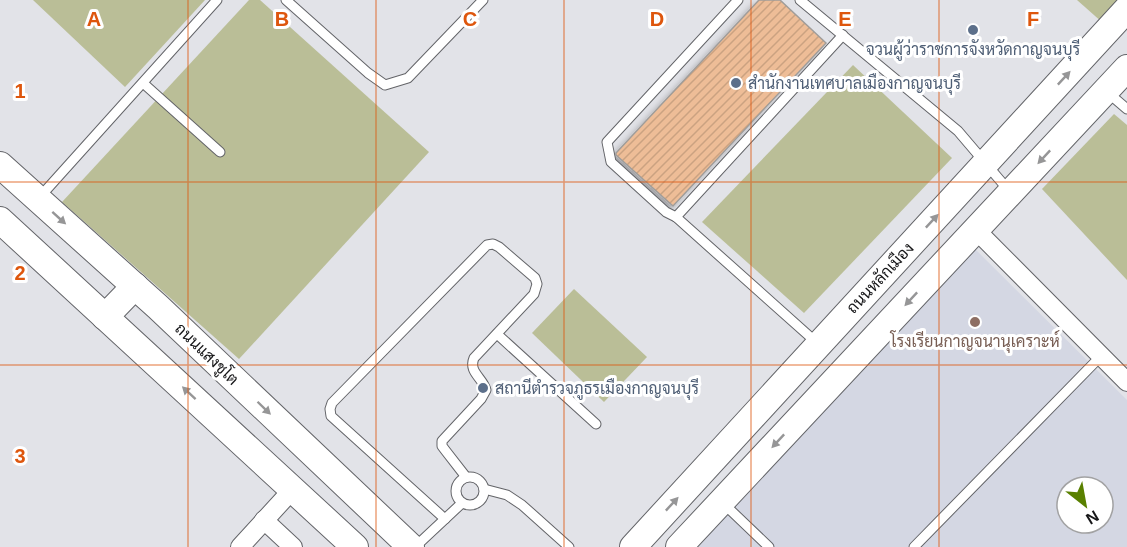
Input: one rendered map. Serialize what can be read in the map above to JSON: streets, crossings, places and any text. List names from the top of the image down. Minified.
{"streets":{"street":["ถนนหลักเมือง","ถนนแสงชูโต"]},"places":["จวนผู้ว่าราชการจังหวัดกาญจนบุรี","สำนักงานเทศบาลเมืองกาญจนบุรี","โรงเรียนกาญจนานุเคราะห์","สถานีตำรวจภูธรเมืองกาญจนบุรี"],"north":"bottom right","grid":{"columns":["A","B","C","D","E","F"],"rows":["1","2","3"]}}
